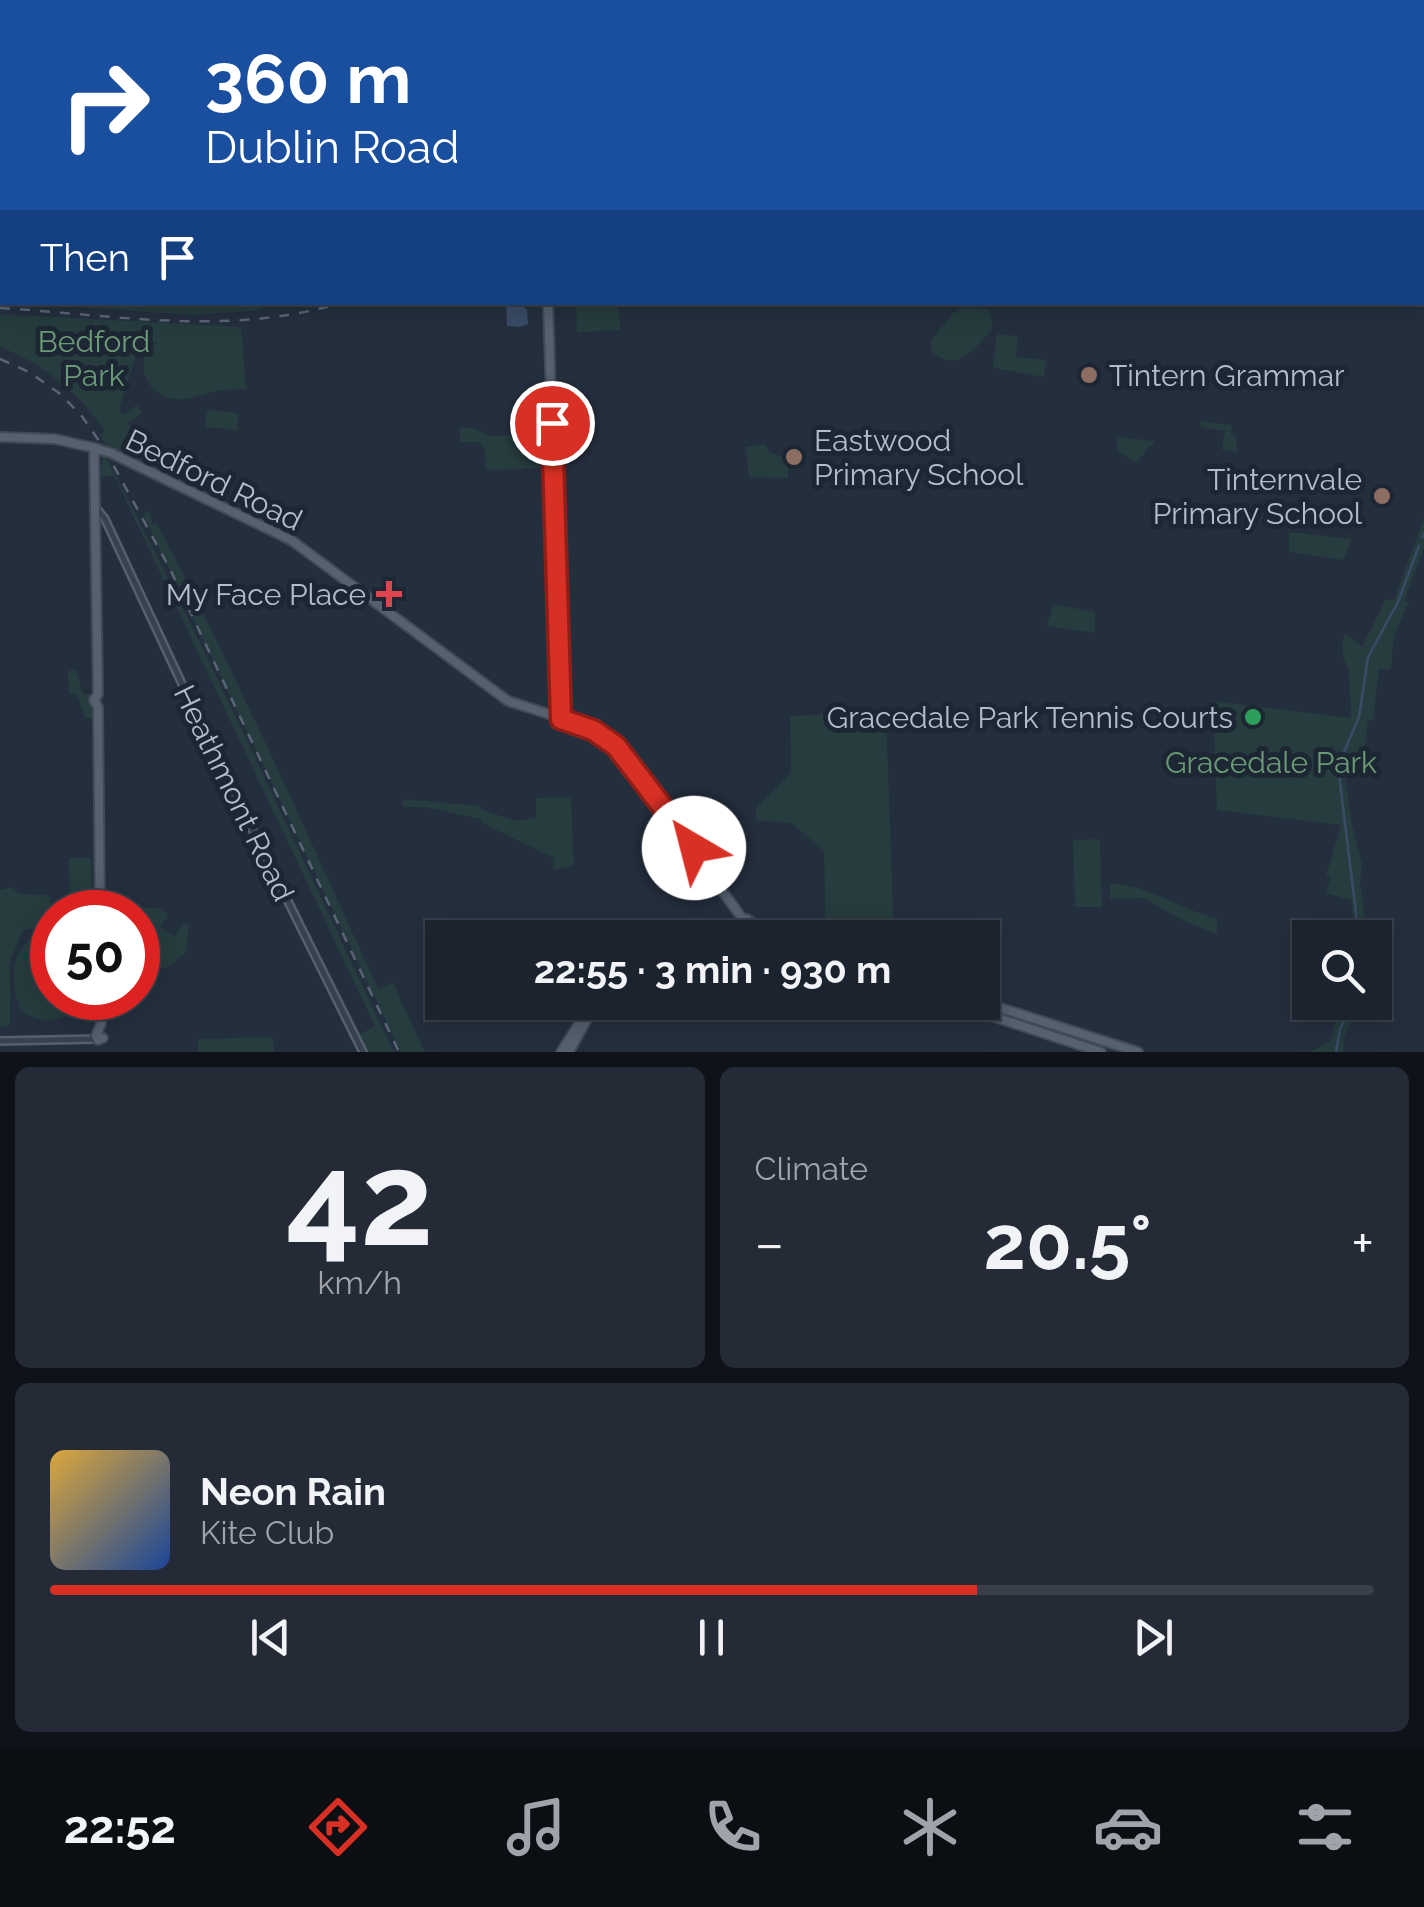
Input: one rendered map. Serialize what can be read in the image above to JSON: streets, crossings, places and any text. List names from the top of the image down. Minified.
{"streets":{"main road":["Bedford Road"],"street":["Heathmont Road"]},"parks":["Bedford Park","Gracedale Park"],"places":{"other":["Tintern Grammar","Eastwood Primary School","Tinternvale Primary School","Gracedale Park Tennis Courts"],"health":["My Face Place"]},"page":{"turn":["360 m","Dublin Road"],"then":"Then","limit":"50","trip":"22:55 · 3 min · 930 m","tile":[["42","km/h"],"Climate"],"heat":["−","20.5°","+"],"song":["Neon Rain","Kite Club"],"tabs":"22:52"}}
